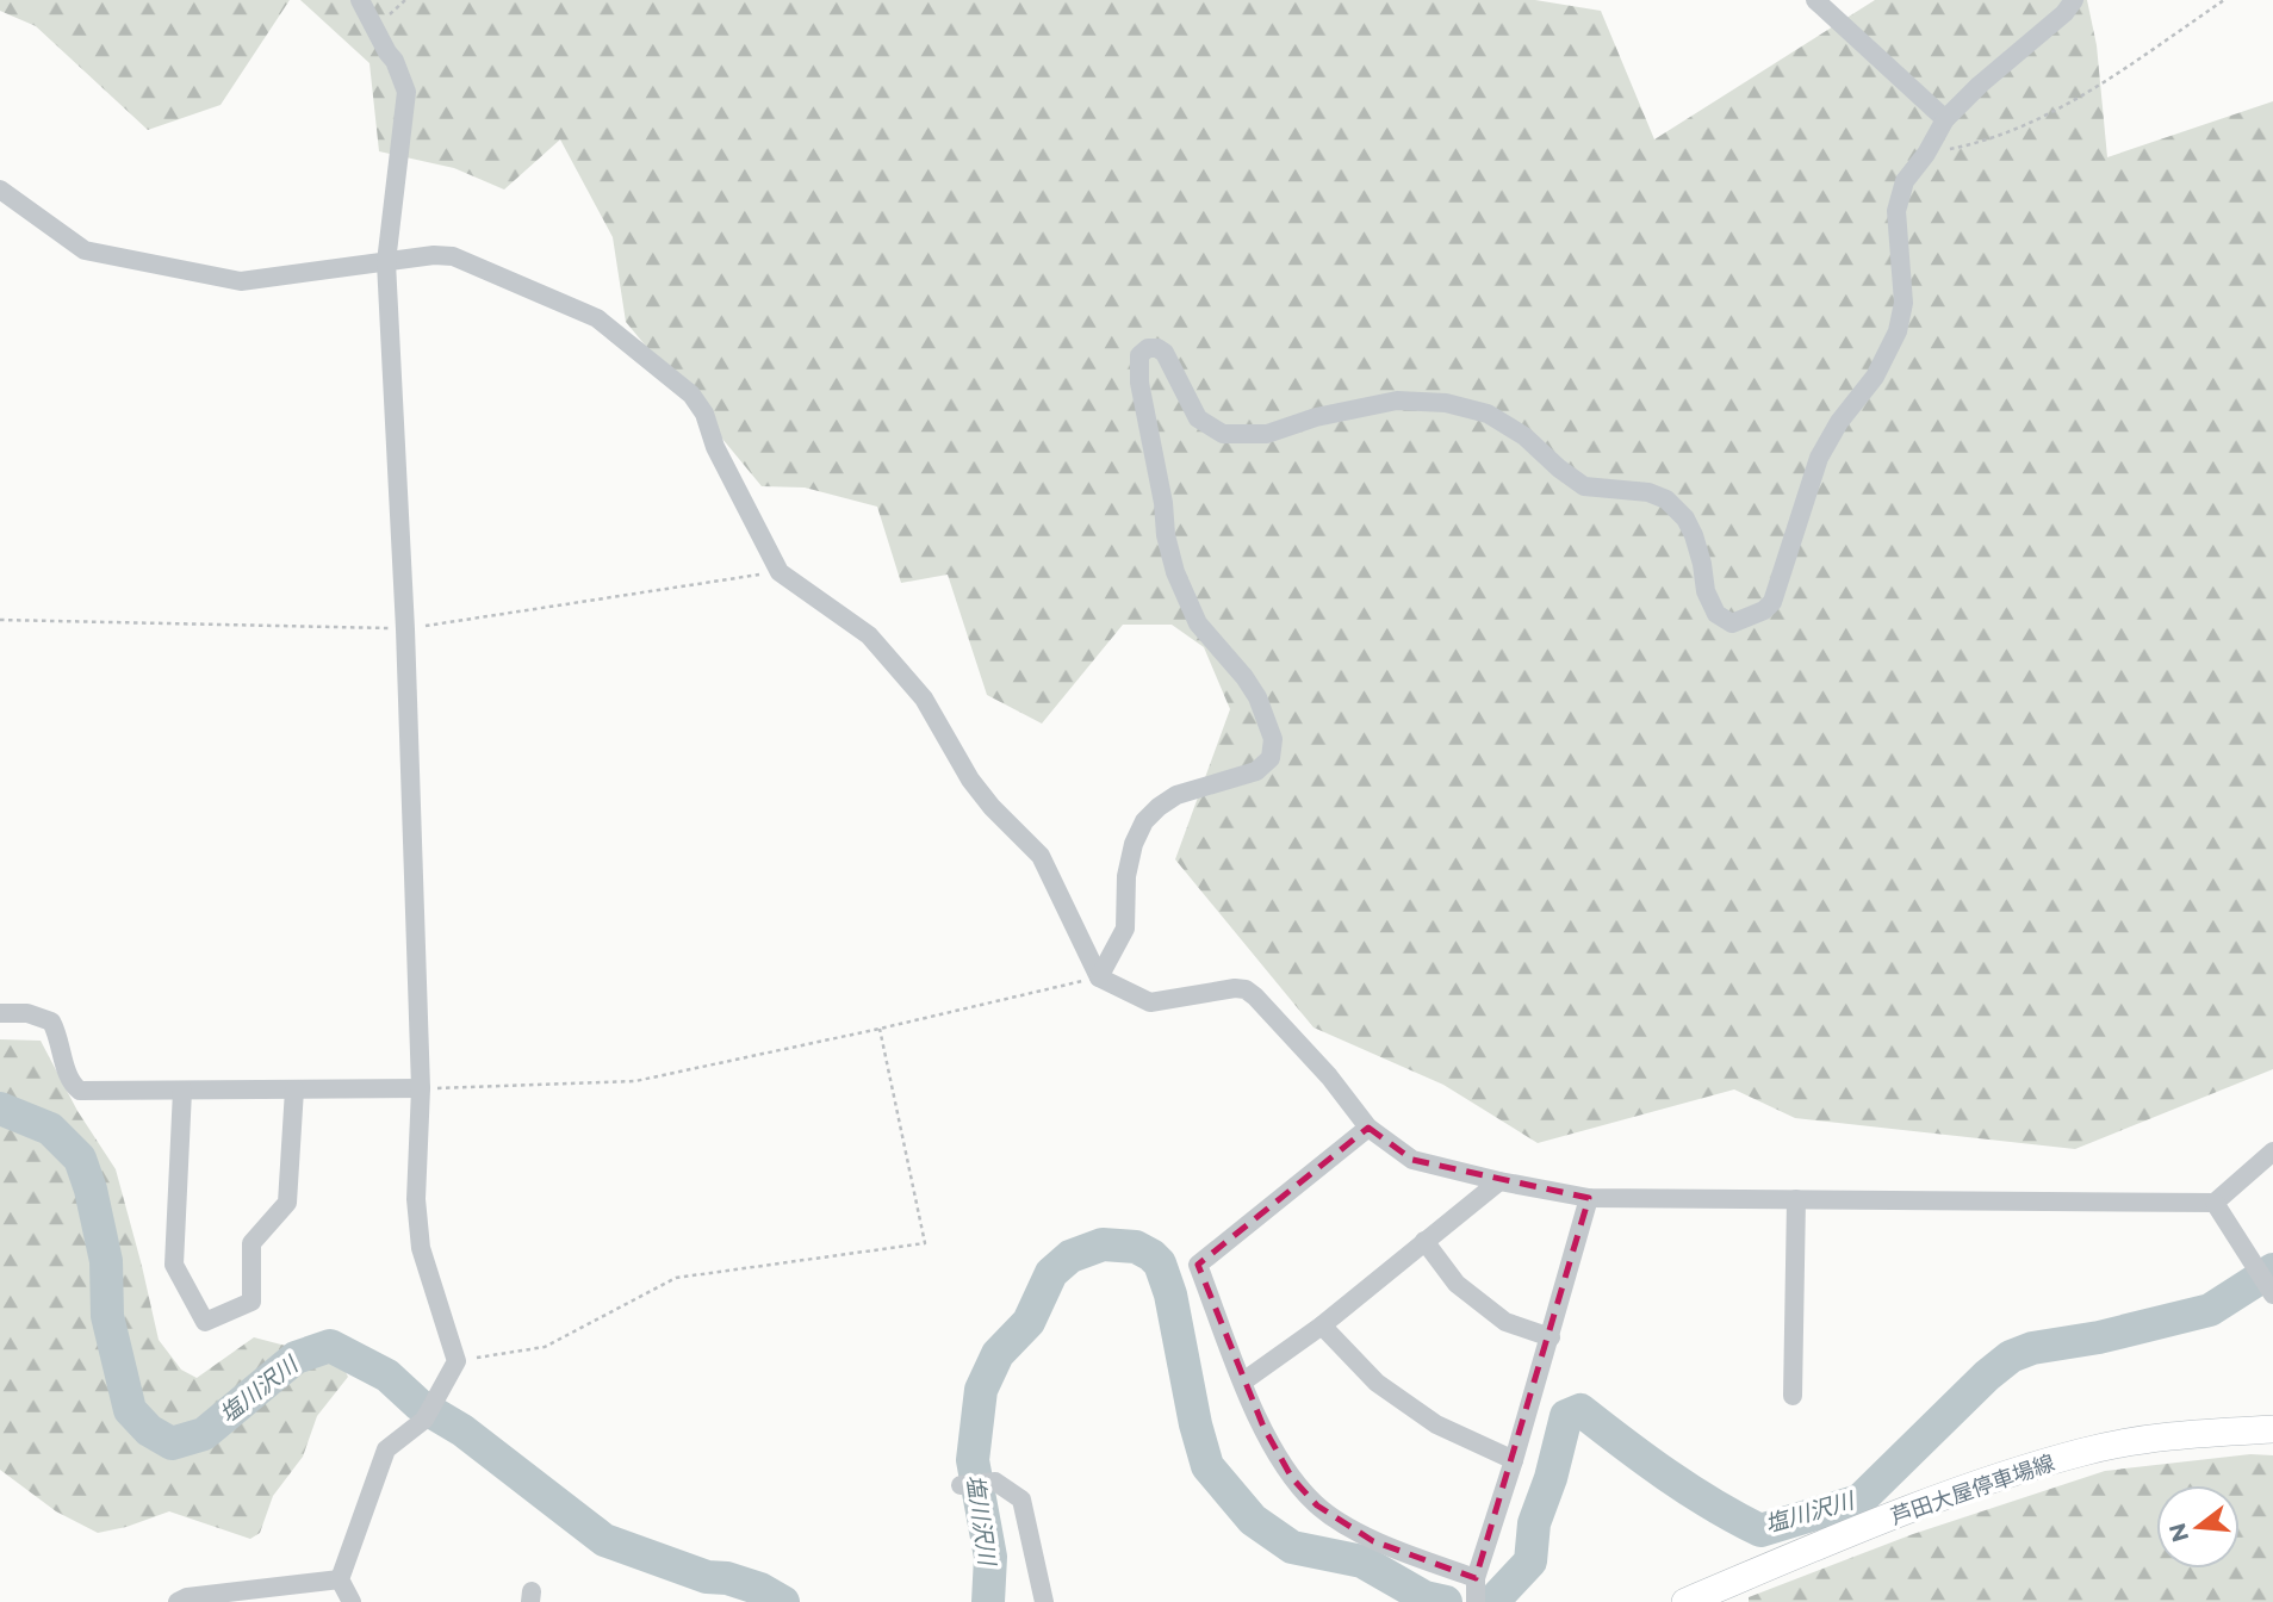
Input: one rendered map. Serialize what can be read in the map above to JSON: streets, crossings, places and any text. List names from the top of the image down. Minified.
{"streets":{"main road":["芦田大屋停車場線"]},"water":["塩川沢川"],"north":"left"}
